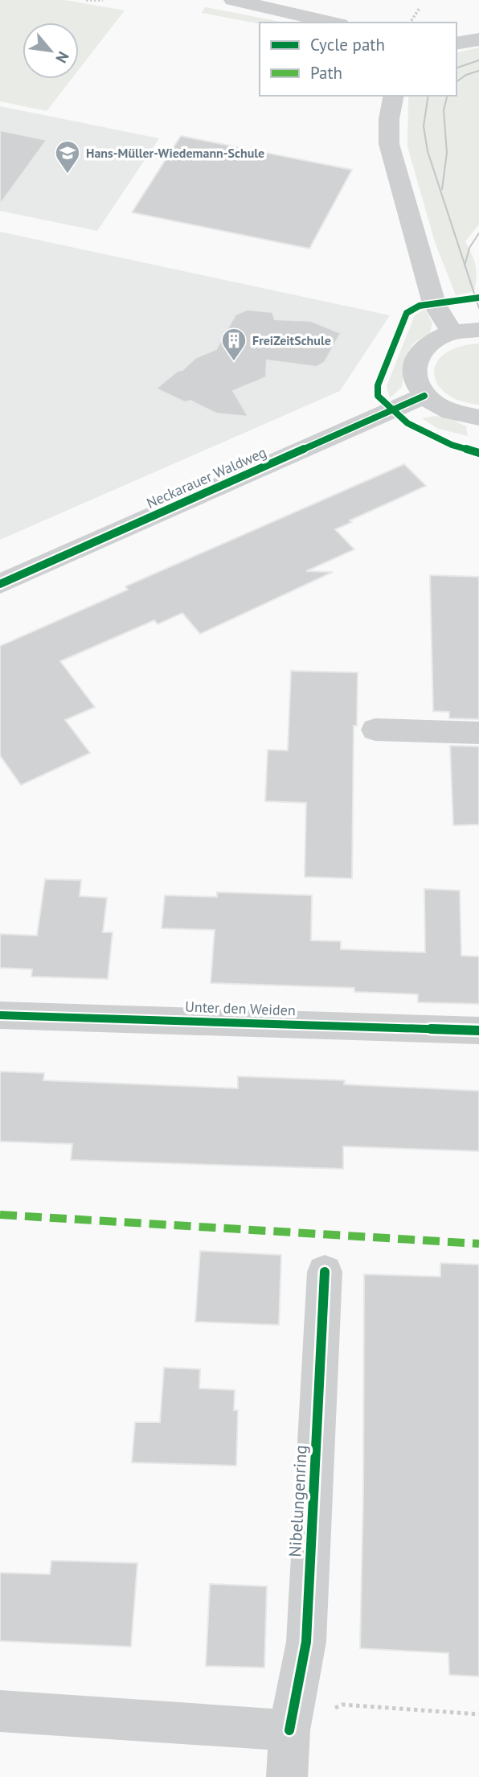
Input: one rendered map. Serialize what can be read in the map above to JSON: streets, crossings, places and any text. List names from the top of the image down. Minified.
{"streets":{"street":["Neckarauer Waldweg","Unter den Weiden","Nibelungenring"]},"places":{"school or university":["Hans-Müller-Wiedemann-Schule"],"building":["FreiZeitSchule"]},"legend":["Cycle path","Path"],"north":"bottom right"}
